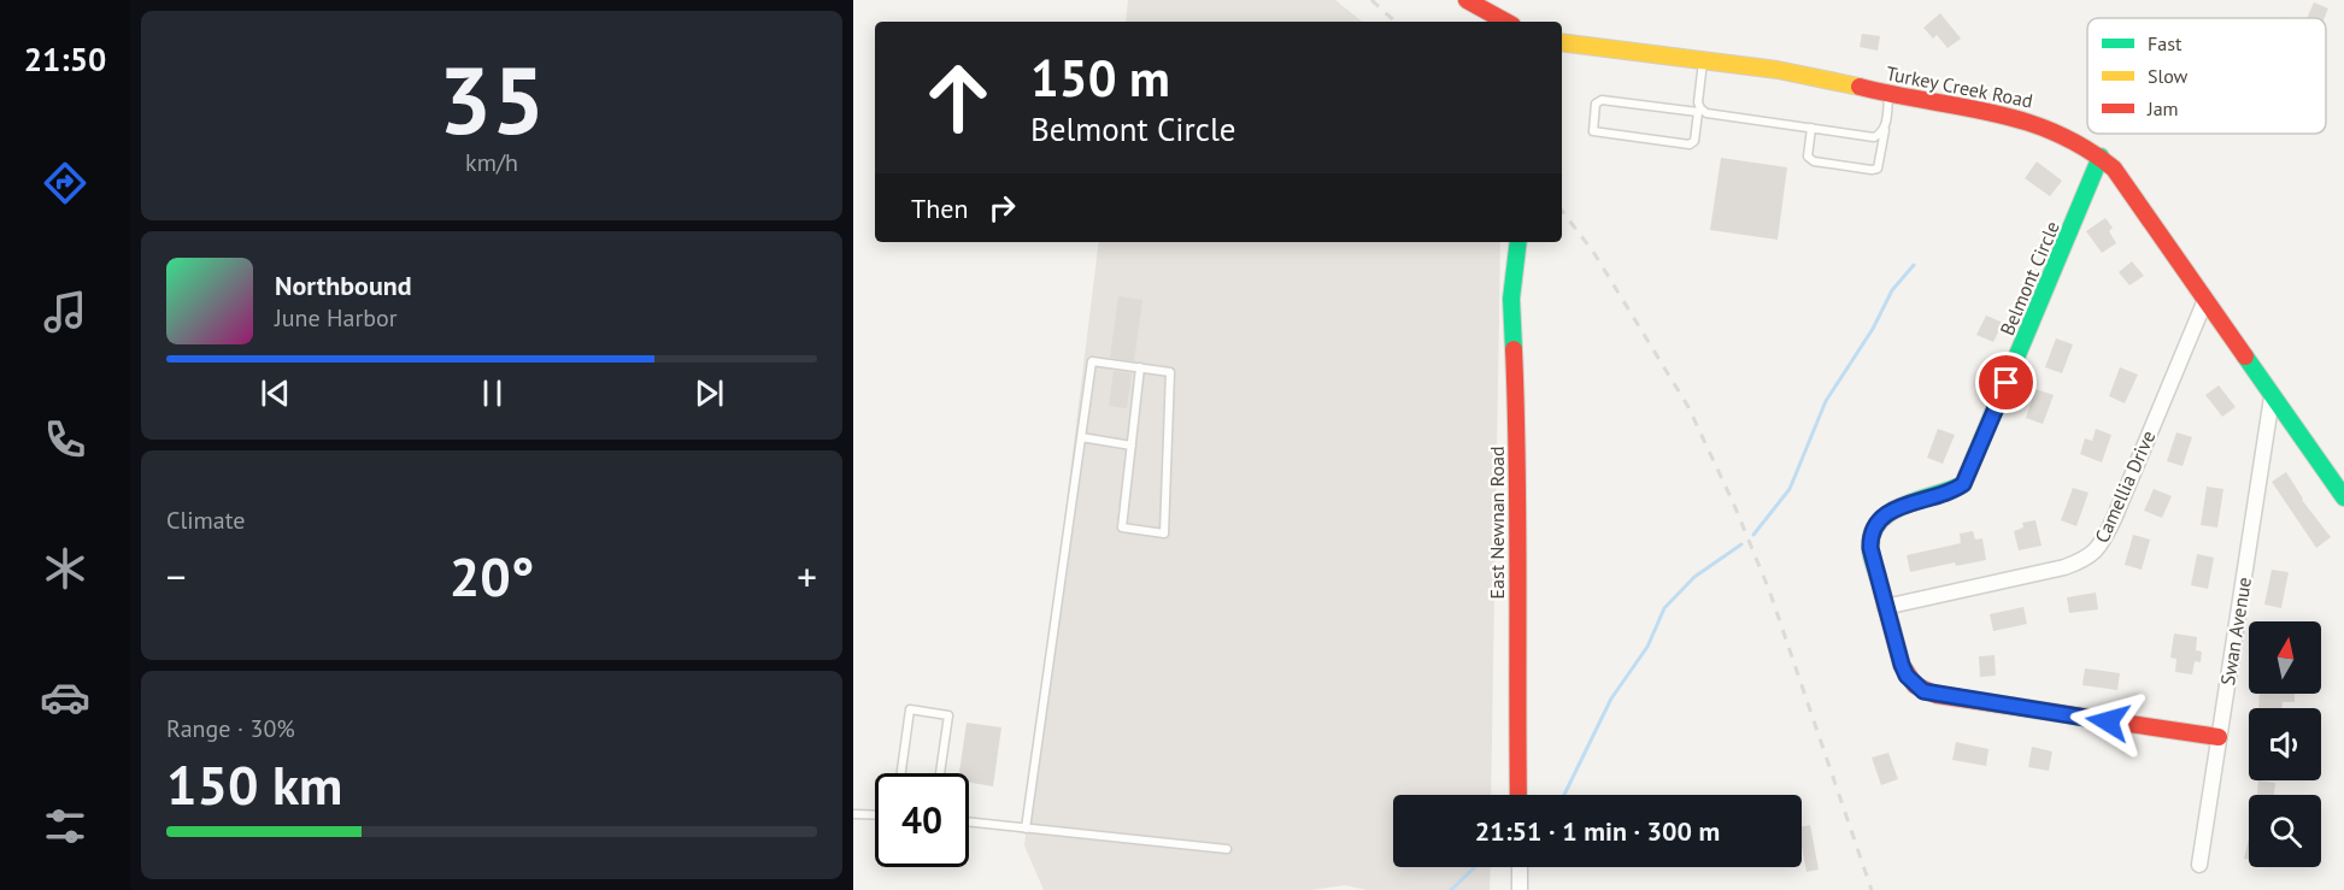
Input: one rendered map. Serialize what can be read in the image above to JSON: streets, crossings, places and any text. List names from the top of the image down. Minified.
{"streets":{"street":["Turkey Creek Road","Belmont Circle","Camellia Drive","East Newnan Road","Swan Avenue"]},"crossings":[["Turkey Creek Road","Belmont Circle"],["Turkey Creek Road","Camellia Drive"],["Turkey Creek Road","Swan Avenue"],["Belmont Circle","Camellia Drive"],["Belmont Circle","Swan Avenue"]],"legend":["Fast","Slow","Jam"],"north":"top","page":{"tabs":"21:50","tile":[["35","km/h"],"Climate",["Range · 30%","150 km"]],"turn":["150 m","Belmont Circle"],"then":"Then","song":["Northbound","June Harbor"],"heat":["−","20°","+"],"limit":"40","trip":"21:51 · 1 min · 300 m"}}
